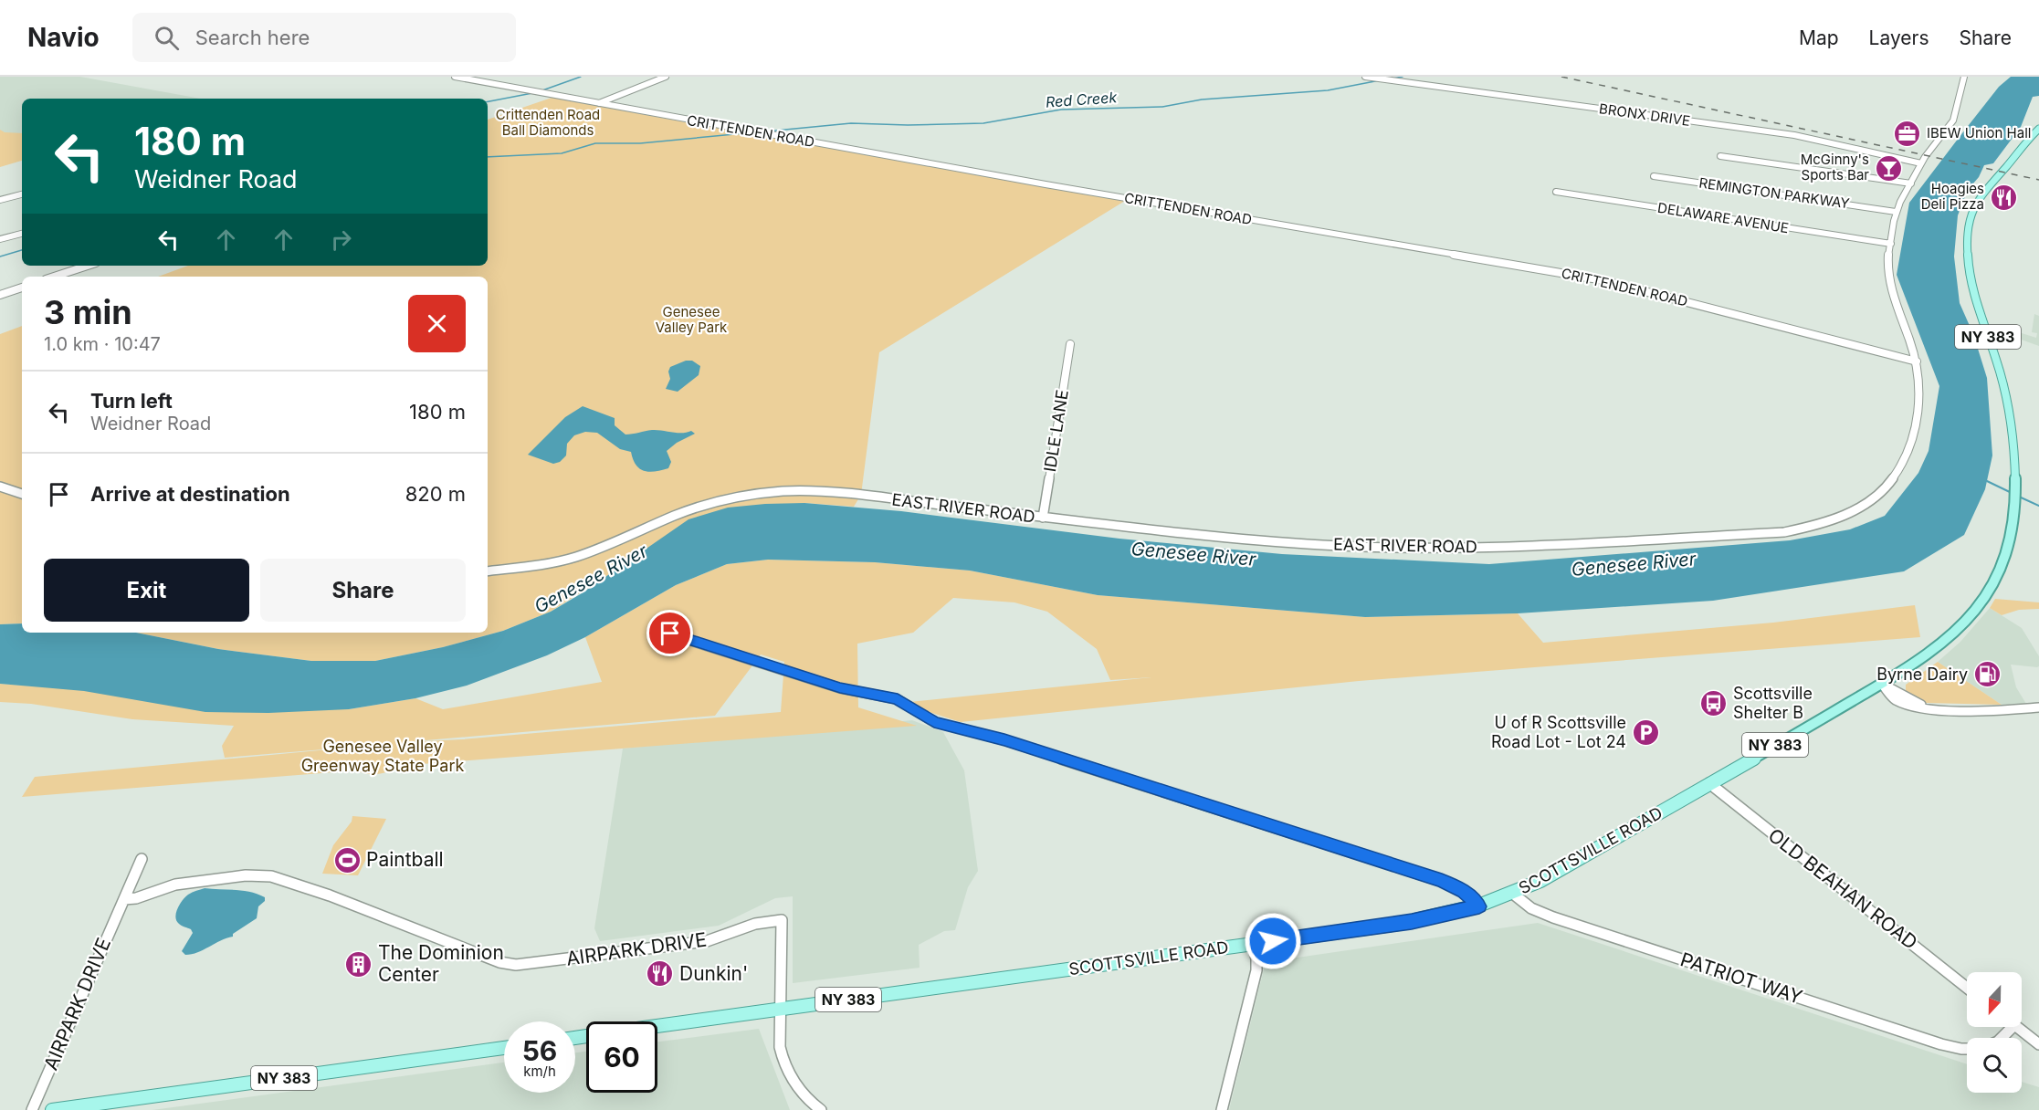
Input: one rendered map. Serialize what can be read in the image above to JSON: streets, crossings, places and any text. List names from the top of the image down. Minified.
{"streets":{"main road":["NY 383","SCOTTSVILLE ROAD"],"street":["BRONX DRIVE","CRITTENDEN ROAD","REMINGTON PARKWAY","DELAWARE AVENUE","IDLE LANE","EAST RIVER ROAD","OLD BEAHAN ROAD","AIRPARK DRIVE","PATRIOT WAY"]},"crossings":[["BRONX DRIVE","EAST RIVER ROAD"],["CRITTENDEN ROAD","EAST RIVER ROAD"],["REMINGTON PARKWAY","EAST RIVER ROAD"],["DELAWARE AVENUE","EAST RIVER ROAD"],["IDLE LANE","EAST RIVER ROAD"],["SCOTTSVILLE ROAD","OLD BEAHAN ROAD"],["SCOTTSVILLE ROAD","AIRPARK DRIVE"],["SCOTTSVILLE ROAD","PATRIOT WAY"]],"water":["Red Creek","Genesee River"],"parks":["Crittenden Road Ball Diamonds","Genesee Valley Park","Genesee Valley Greenway State Park"],"places":{"office":["IBEW Union Hall"],"bar":["McGinny's Sports Bar"],"restaurant":["Hoagies Deli Pizza","Dunkin'"],"fuel station":["Byrne Dairy"],"bus stop":["Scottsville Shelter B"],"parking":["U of R Scottsville Road Lot - Lot 24"],"sports":["Paintball"],"building":["The Dominion Center"]},"north":"bottom","page":{"header":"Navio","search":"Search here","nav":["Map","Layers","Share"],"turn":["180 m","Weidner Road"],"heading":["3 min","1.0 km · 10:47"],"list":[{"name":"Turn left","note":"Weidner Road","value":"180 m"},{"name":"Arrive at destination","value":"820 m"}],"buttons":["Exit","Share"],"speed":"56 km/h","limit":"60"}}
